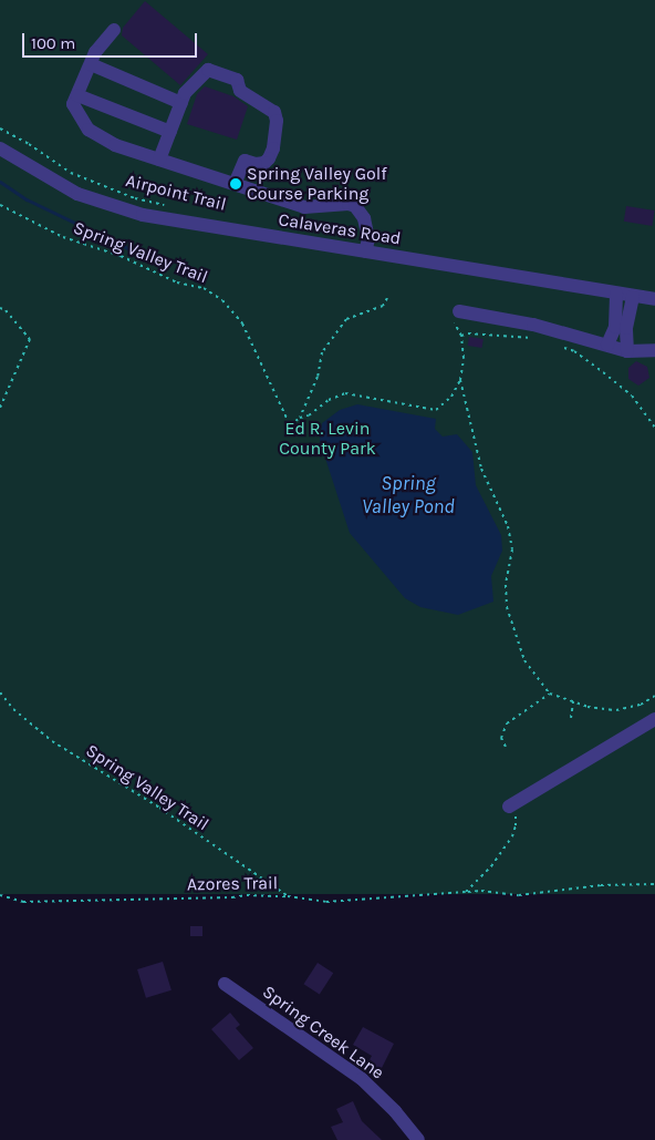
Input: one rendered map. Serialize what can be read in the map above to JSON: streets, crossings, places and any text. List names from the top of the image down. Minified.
{"streets":{"street":["Calaveras Road","Spring Creek Lane"],"path":["Airpoint Trail","Spring Valley Trail","Azores Trail"]},"crossings":[["Spring Valley Trail","Azores Trail"]],"water":["Spring Valley Pond"],"parks":["Ed R. Levin County Park"],"places":["Spring Valley Golf Course Parking"],"scale_bar":"100 m"}
